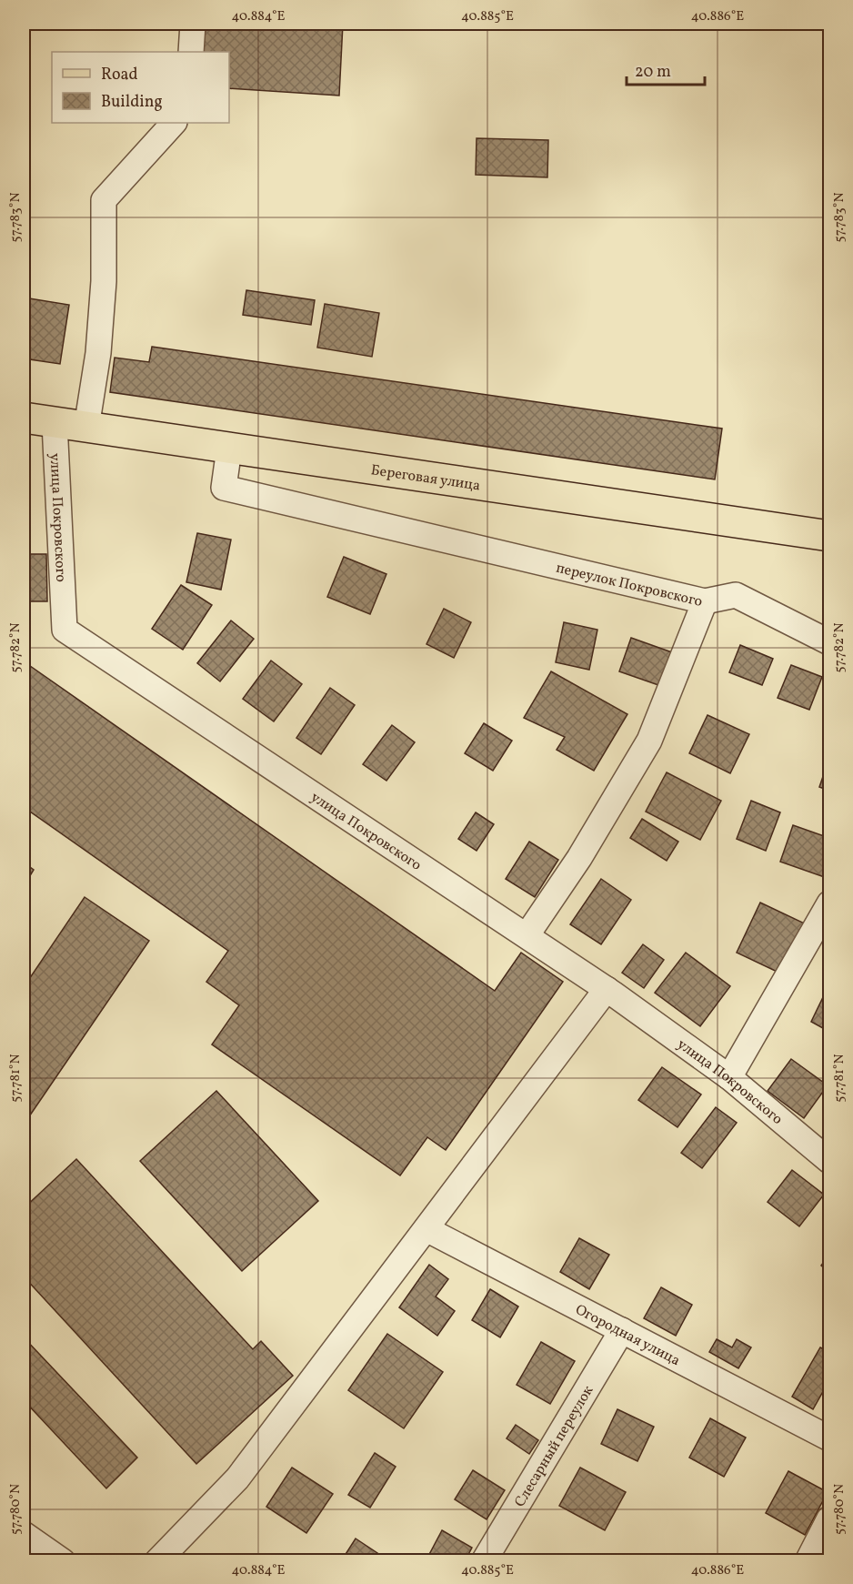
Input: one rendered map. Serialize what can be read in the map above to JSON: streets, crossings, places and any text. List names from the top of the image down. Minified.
{"streets":{"main road":["Береговая улица"],"street":["улица Покровского","переулок Покровского","Огородная улица","Слесарный переулок"]},"crossings":[["Береговая улица","улица Покровского"],["Береговая улица","переулок Покровского"],["улица Покровского","переулок Покровского"],["Огородная улица","Слесарный переулок"]],"legend":["Road","Building"],"scale_bar":"20 m","coordinates":["40.884°E","40.885°E","40.886°E","57.783°N","57.782°N","57.781°N","57.780°N"]}
